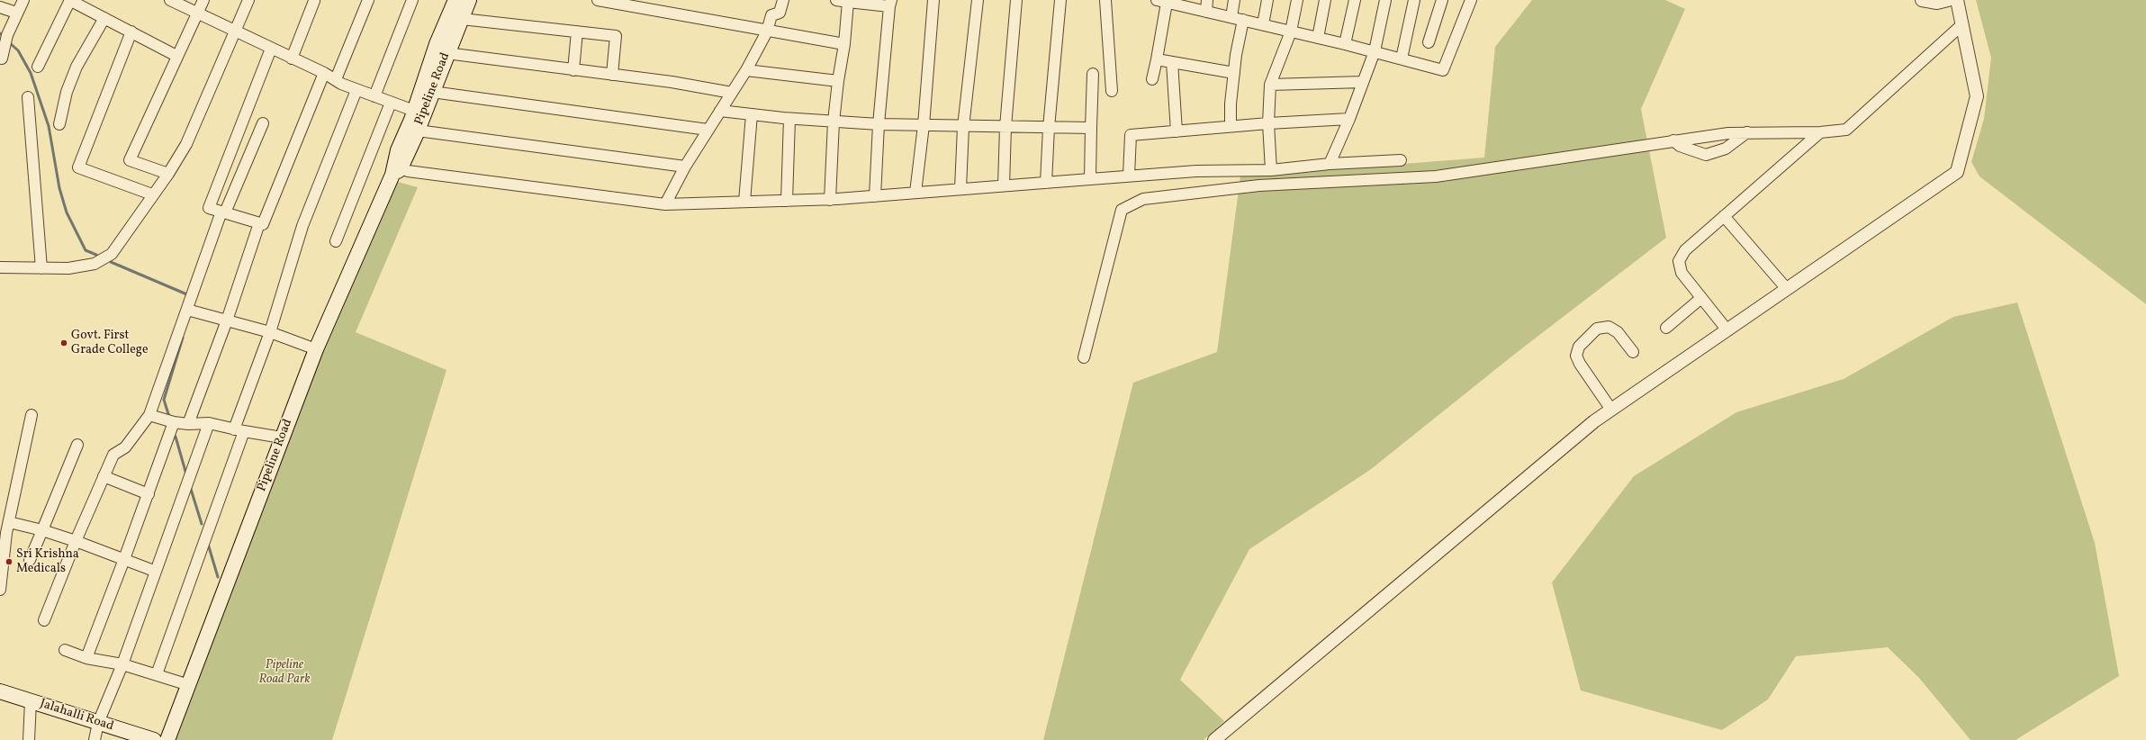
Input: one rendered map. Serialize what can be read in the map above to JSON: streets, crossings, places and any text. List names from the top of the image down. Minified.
{"streets":{"main road":["Pipeline Road","Jalahalli Road"]},"parks":["Pipeline Road Park"],"places":["Govt. First Grade College","Sri Krishna Medicals"]}
